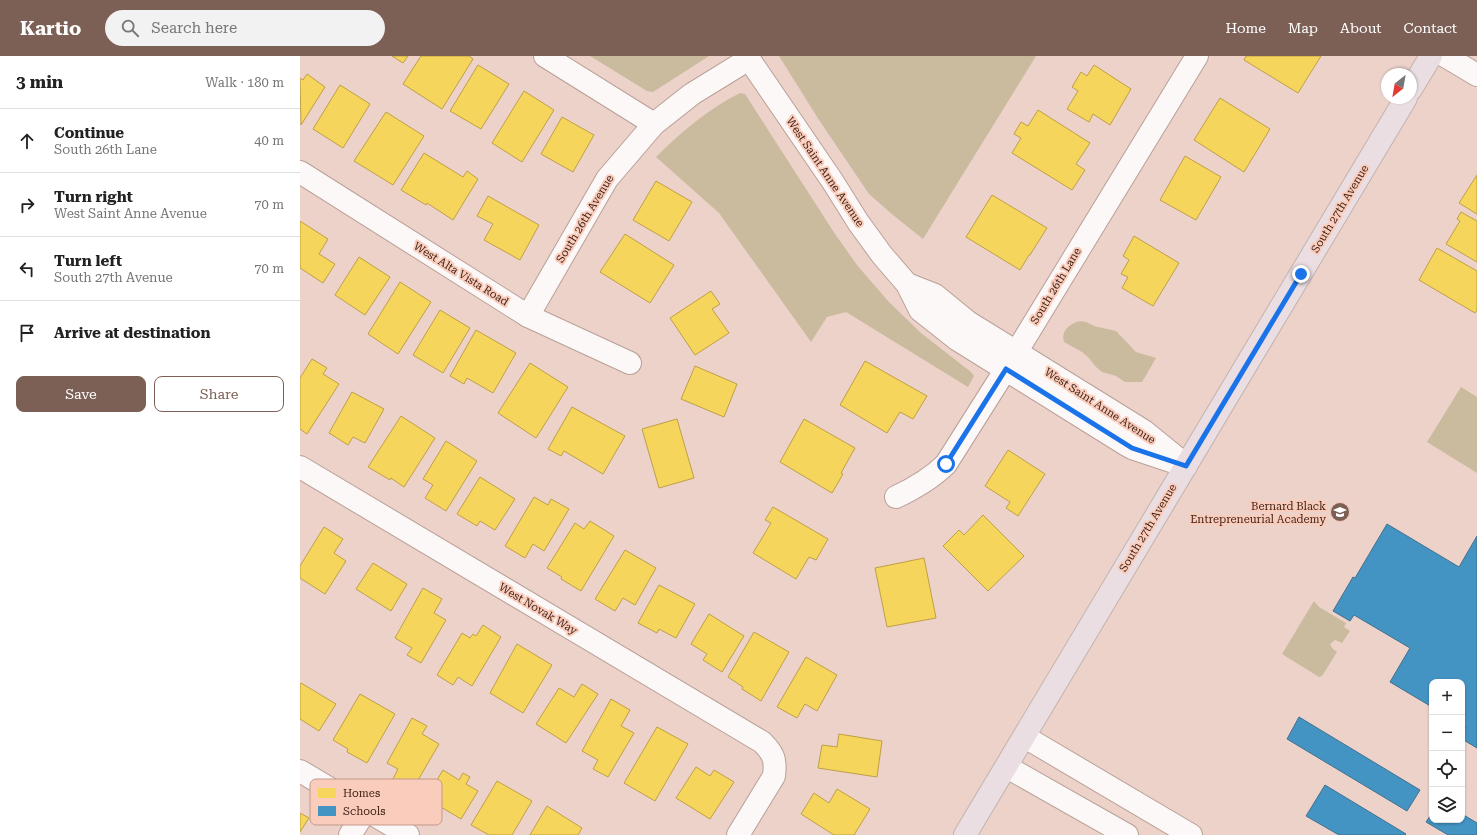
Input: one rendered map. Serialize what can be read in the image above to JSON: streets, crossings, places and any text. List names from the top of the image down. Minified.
{"streets":{"main road":["South 27th Avenue"],"street":["West Saint Anne Avenue","South 26th Avenue","West Alta Vista Road","South 26th Lane","West Novak Way"]},"crossings":[["West Saint Anne Avenue","South 27th Avenue"],["West Saint Anne Avenue","South 26th Avenue"],["West Saint Anne Avenue","South 26th Lane"],["South 26th Avenue","West Alta Vista Road"]],"places":{"school or university":["Bernard Black Entrepreneurial Academy"]},"legend":["Homes","Schools"],"north":"bottom left","page":{"header":"Kartio","search":"Search here","nav":["Home","Map","About","Contact"],"heading":["3 min","Walk · 180 m"],"list":[["Continue","South 26th Lane","40 m"],["Turn right","West Saint Anne Avenue","70 m"],["Turn left","South 27th Avenue","70 m"],"Arrive at destination"],"buttons":["Save","Share"],"map_buttons":["+","−"]}}
